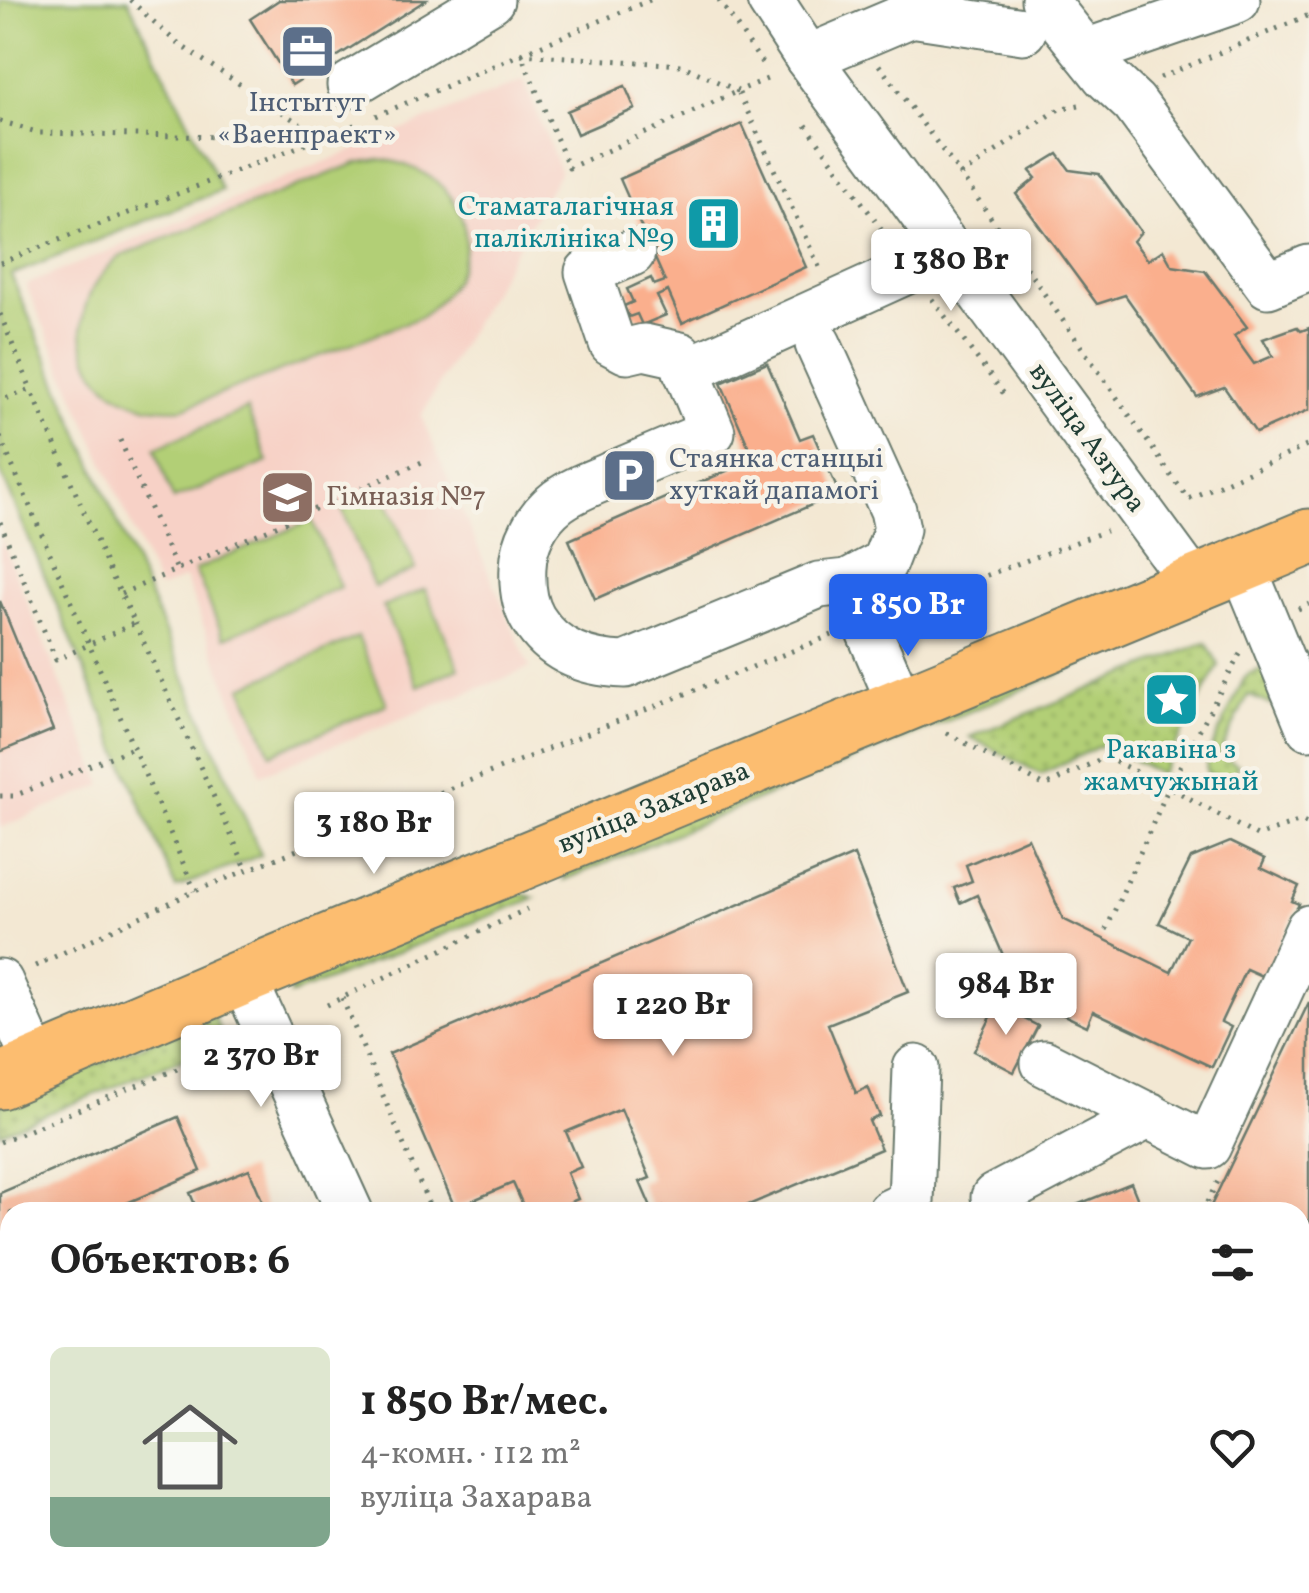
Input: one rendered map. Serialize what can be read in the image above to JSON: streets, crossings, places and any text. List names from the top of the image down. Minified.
{"streets":{"main road":["вуліца Захарава"],"street":["вуліца Азгура"]},"crossings":[["вуліца Азгура","вуліца Захарава"]],"places":{"office":["Інстытут «Ваенпраект»"],"building":["Стаматалагічная паліклініка №9"],"parking":["Стаянка станцыі хуткай дапамогі"],"school or university":["Гімназія №7"],"place":["Ракавіна з жамчужынай"]},"page":{"price":["1 380 Br","1 850 Br","3 180 Br","984 Br","1 220 Br","2 370 Br"],"heading":"Объектов: 6","list":[{"name":"1 850 Br/мес.","note":"4-комн. · 112 m² · вуліца Захарава"}]}}
